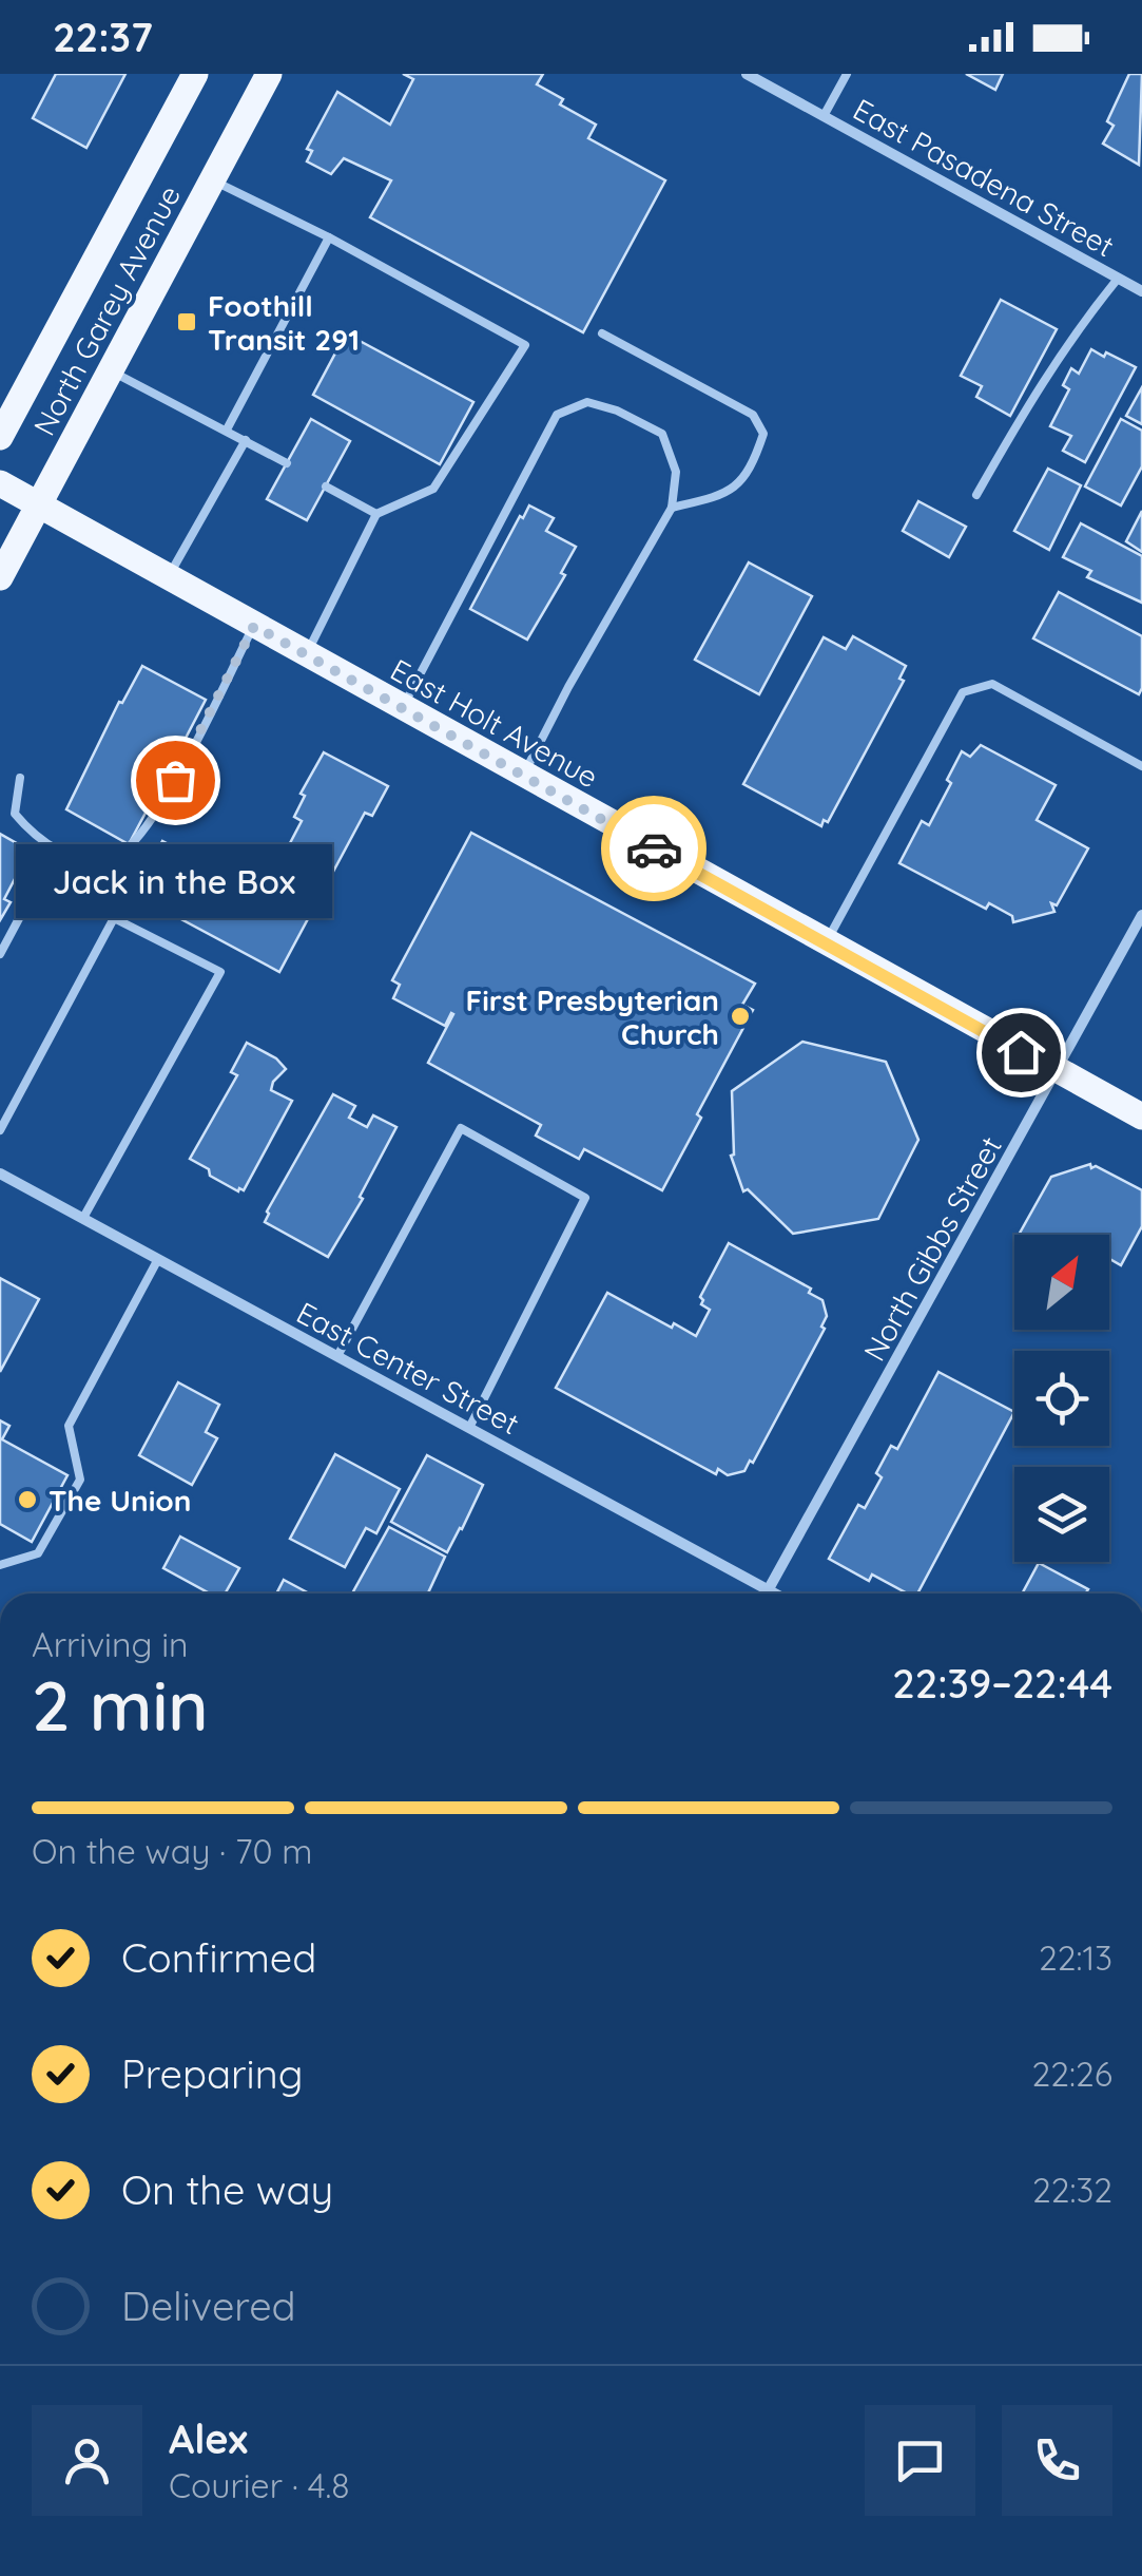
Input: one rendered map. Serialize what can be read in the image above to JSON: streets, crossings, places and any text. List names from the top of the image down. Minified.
{"streets":{"main road":["North Garey Avenue","East Holt Avenue"],"street":["East Pasadena Street","North Gibbs Street","East Center Street"]},"crossings":[["North Garey Avenue","East Holt Avenue"],["East Holt Avenue","North Gibbs Street"],["North Gibbs Street","East Center Street"]],"places":{"transit":["Foothill Transit 291"],"other":["Jack in the Box","First Presbyterian Church","The Union"]},"north":"top right","page":{"status":"22:37","bubble":"Jack in the Box","heading":["2 min","Arriving in","22:39–22:44"],"panel":["Alex","Courier · 4.8"],"bar":"On the way · 70 m","list":[["Confirmed","22:13"],["Preparing","22:26"],["On the way","22:32"],"Delivered"]}}
